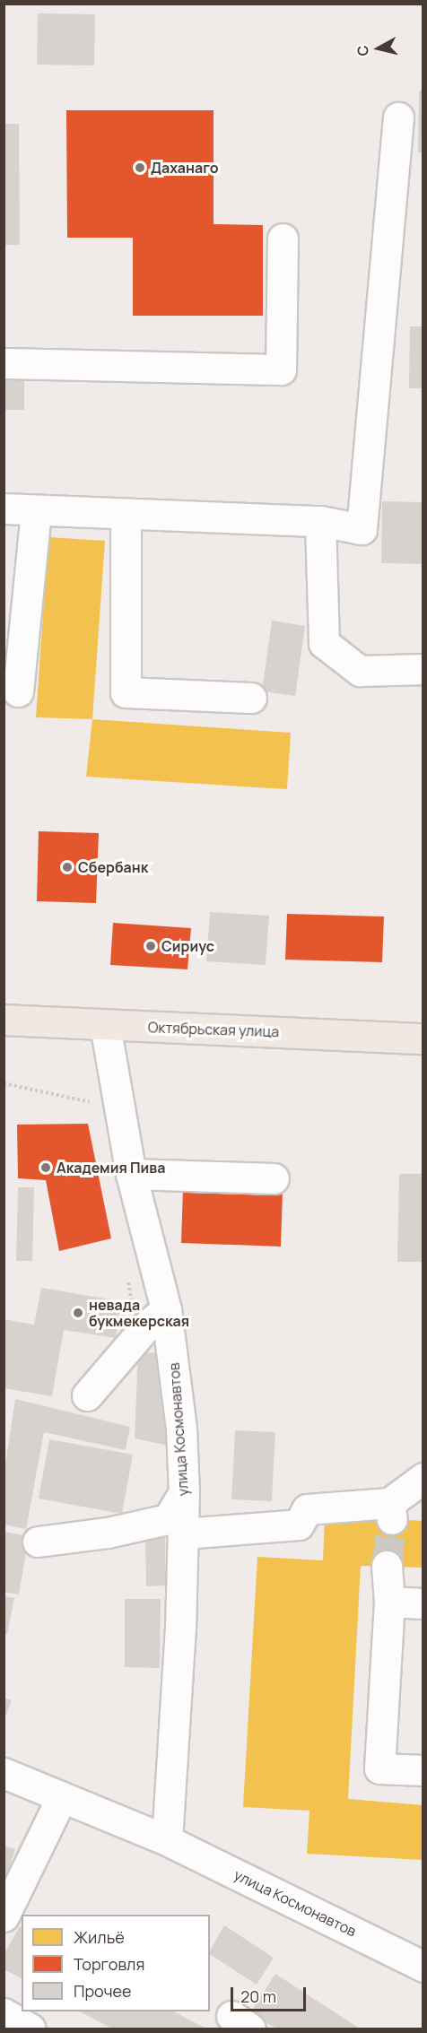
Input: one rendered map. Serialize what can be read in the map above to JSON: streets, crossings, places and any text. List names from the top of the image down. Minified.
{"streets":{"main road":["Октябрьская улица"],"street":["улица Космонавтов"]},"crossings":[["Октябрьская улица","улица Космонавтов"]],"places":["Даханаго","Сбербанк","Сириус","Академия Пива","невада букмекерская"],"legend":["Жильё","Торговля","Прочее"],"scale_bar":"20 m","north":"left"}
